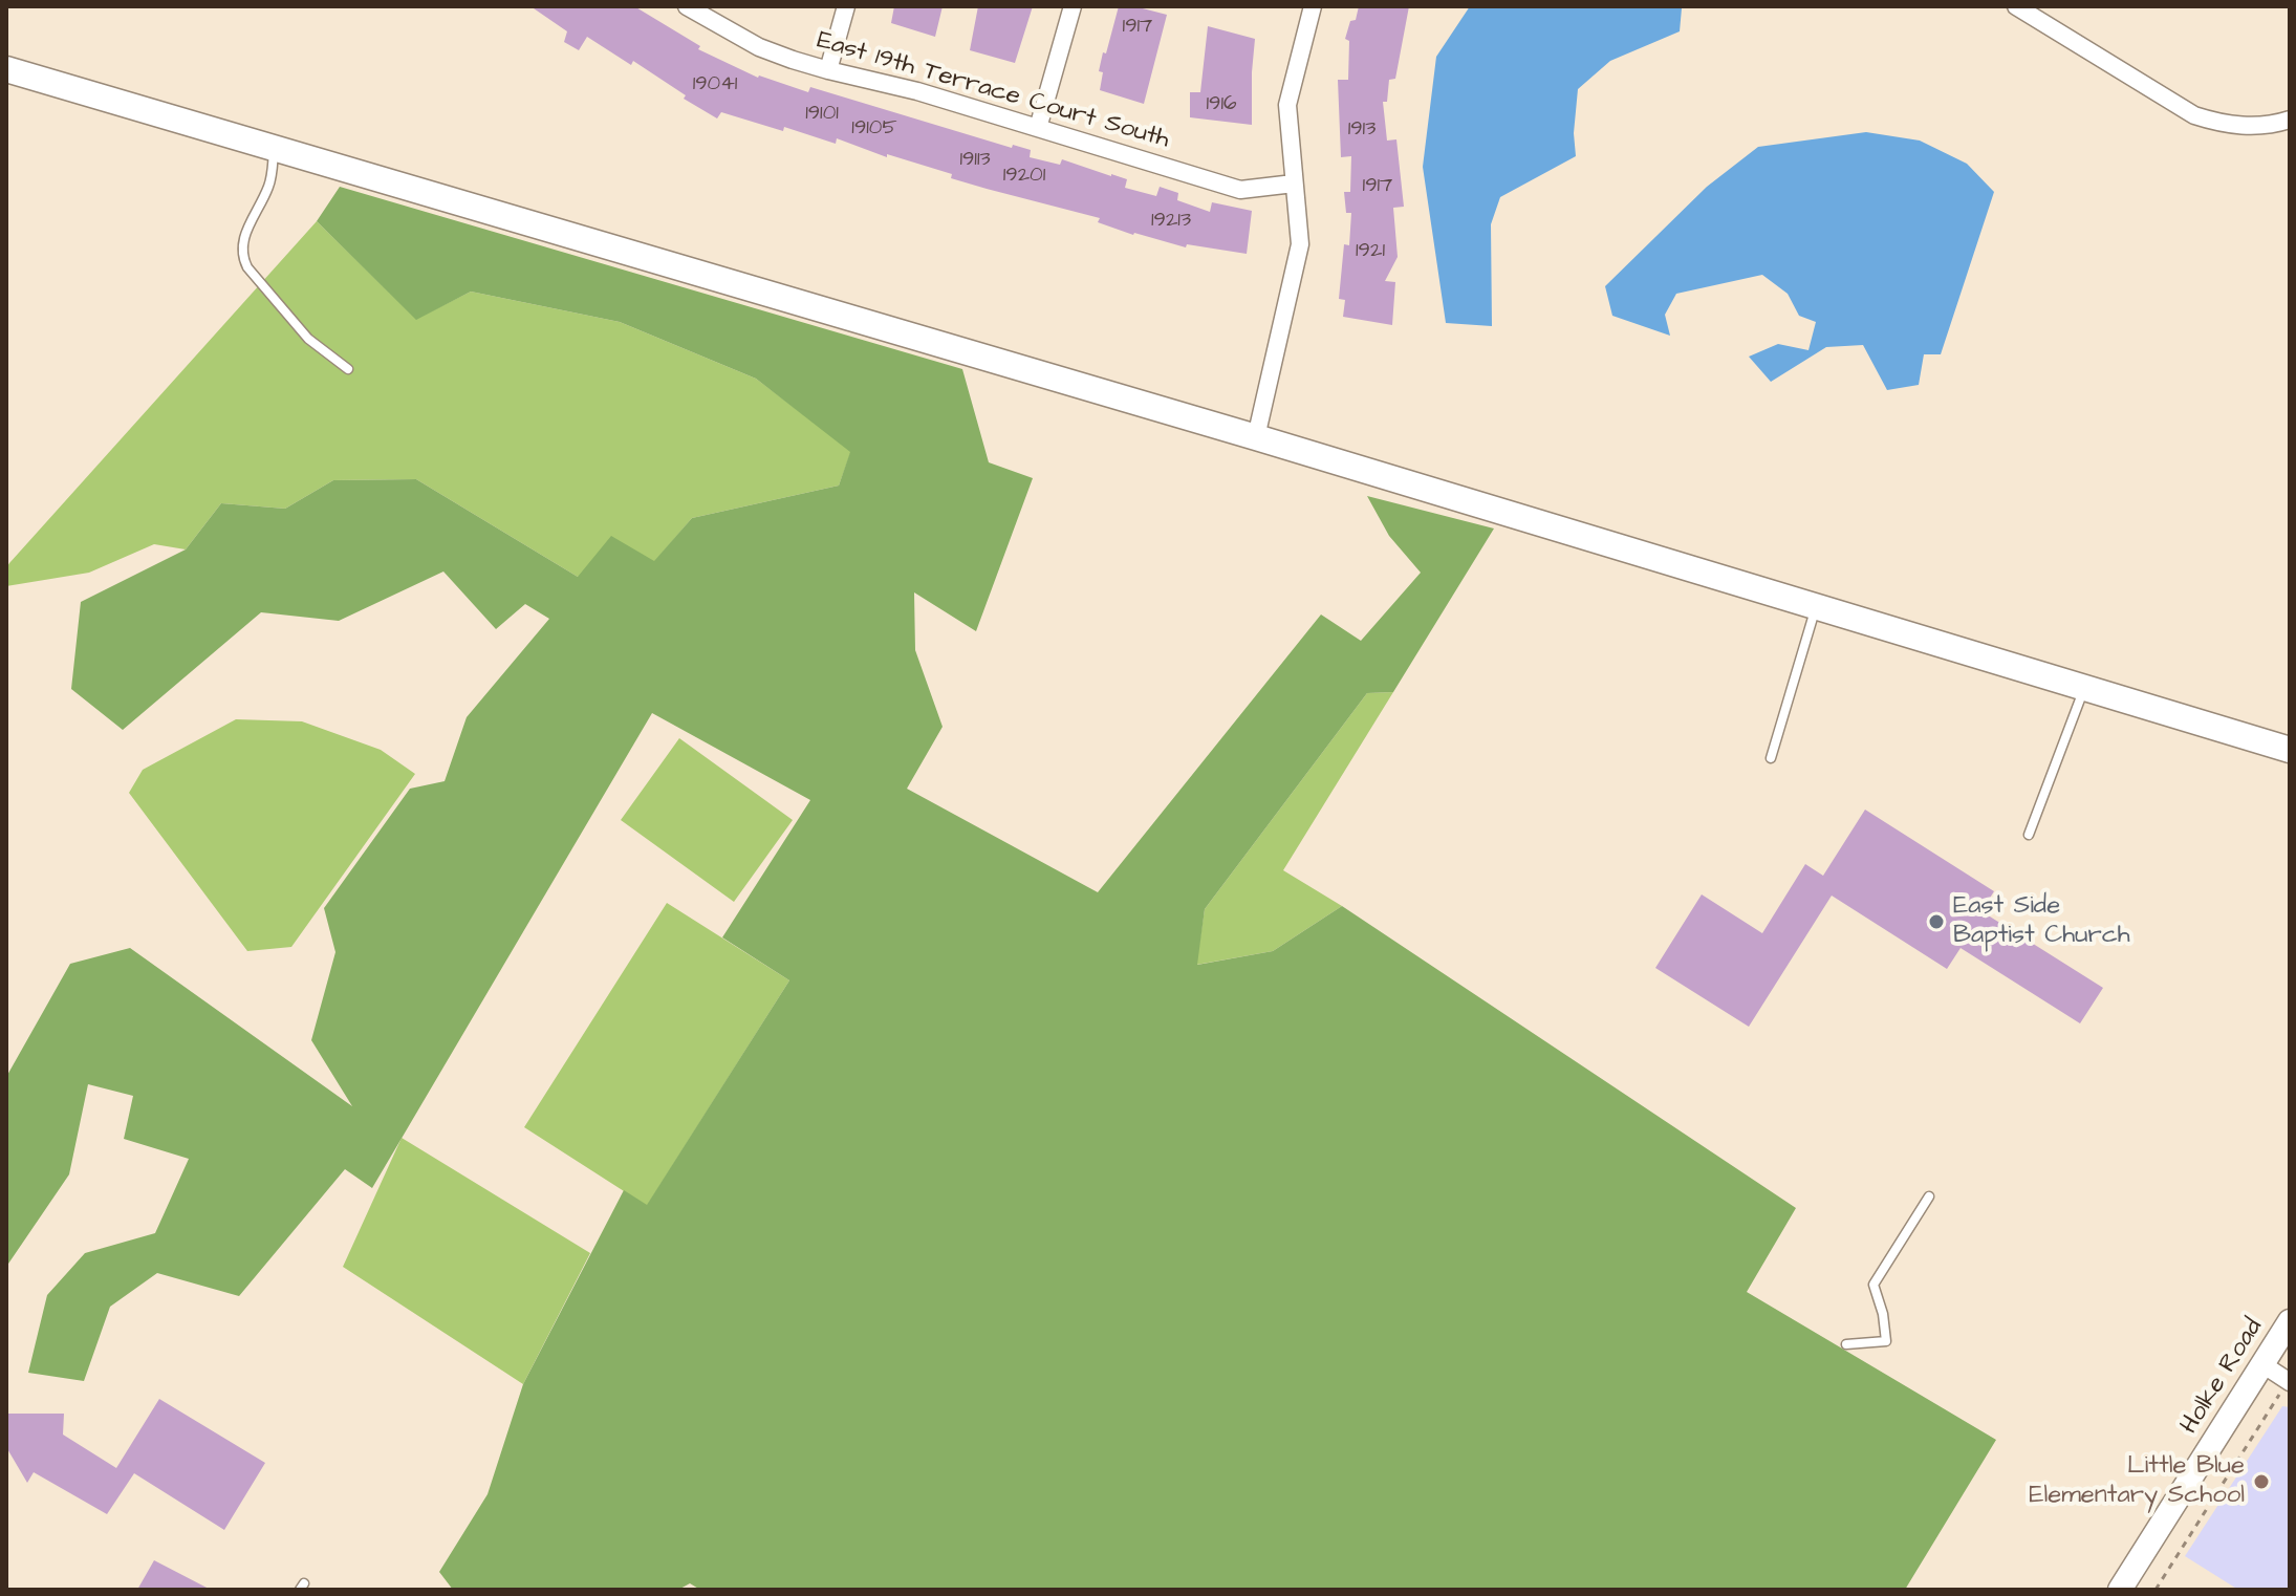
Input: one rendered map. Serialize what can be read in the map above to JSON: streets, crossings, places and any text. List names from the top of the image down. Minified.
{"streets":{"main road":["Holke Road"],"street":["East 19th Terrace Court South"]},"places":["East Side Baptist Church","Little Blue Elementary School"],"house_numbers":["1917","19041","1916","19101","19105","1913","19113","19201","1917","19213","1921"]}
